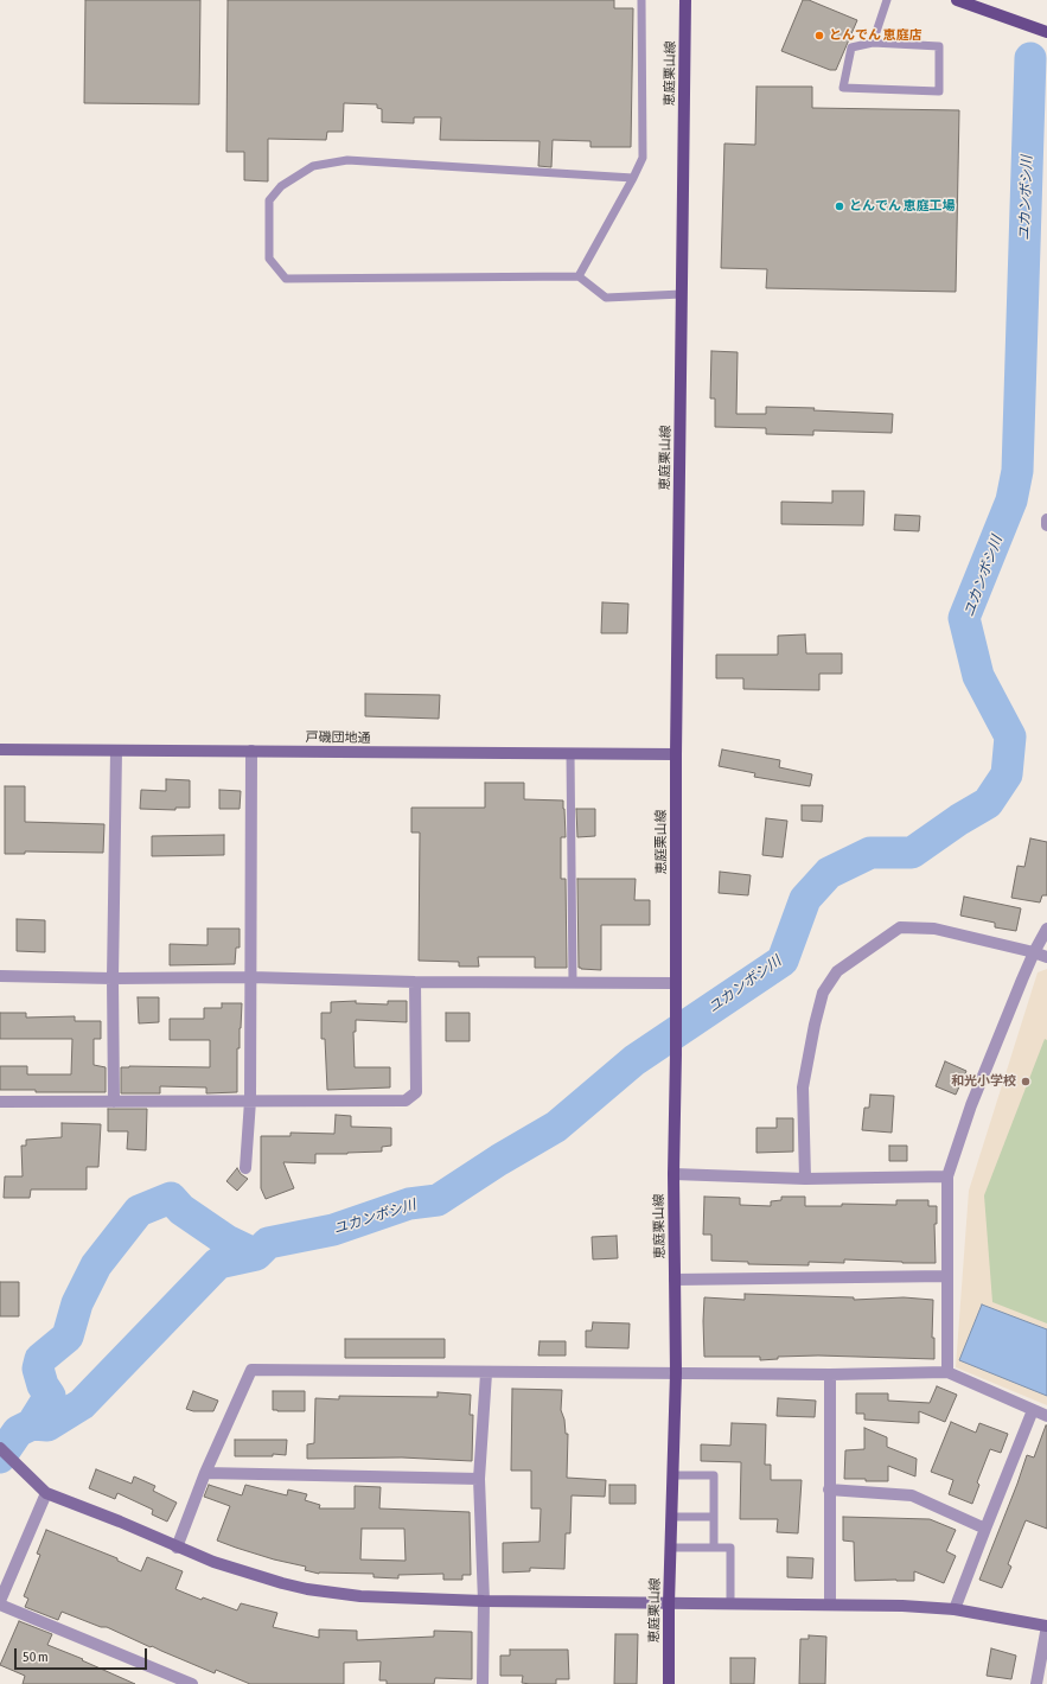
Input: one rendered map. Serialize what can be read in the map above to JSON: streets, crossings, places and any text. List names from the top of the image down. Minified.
{"streets":{"main road":["恵庭栗山線"],"street":["戸磯団地通"]},"crossings":[["恵庭栗山線","戸磯団地通"]],"water":["ユカンボシ川"],"places":["とんでん 恵庭店","とんでん 恵庭工場","和光小学校"],"scale_bar":"50 m"}
